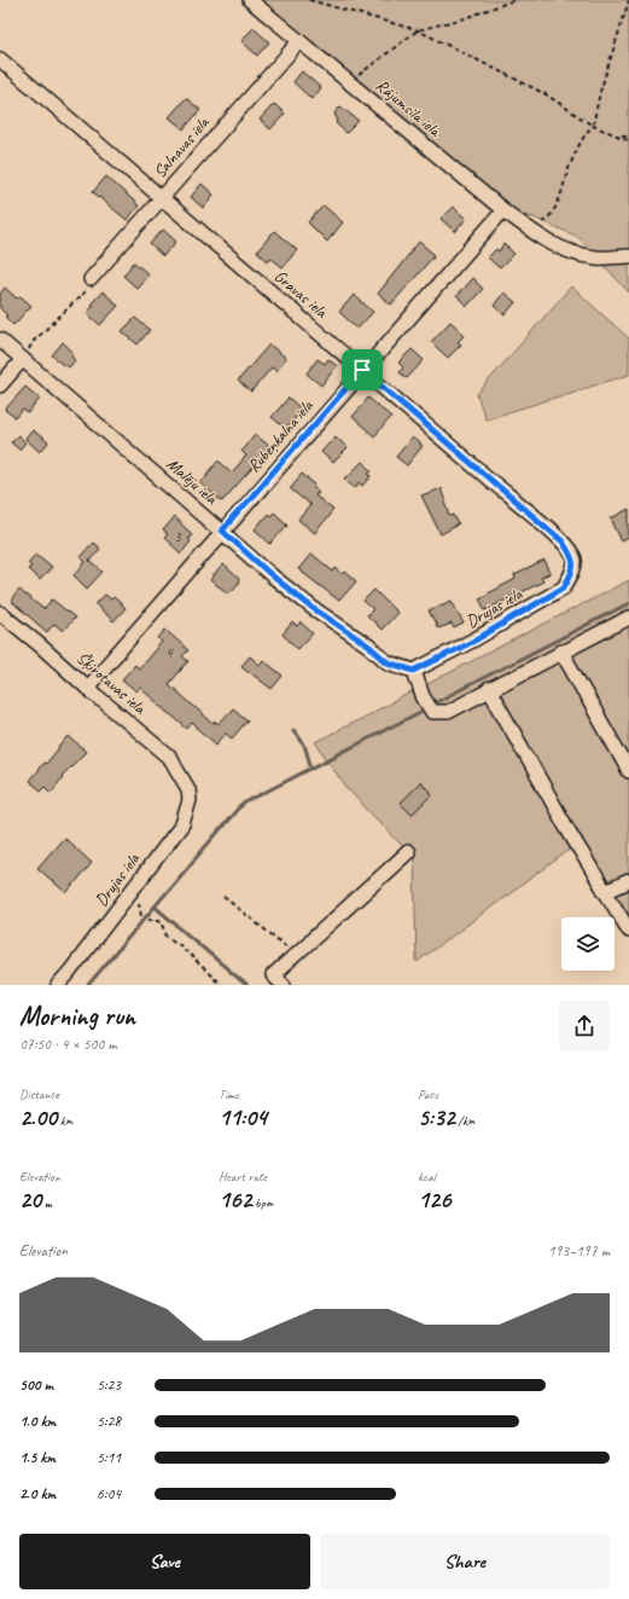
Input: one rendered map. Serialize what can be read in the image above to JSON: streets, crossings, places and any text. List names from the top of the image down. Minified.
{"streets":{"street":["Rājumsila iela","Salnavas iela","Gravas iela","Rubeņkalna iela","Malēju iela","Drujas iela","Šķirotavas iela"]},"crossings":[["Rājumsila iela","Salnavas iela"],["Rājumsila iela","Rubeņkalna iela"],["Salnavas iela","Gravas iela"],["Gravas iela","Rubeņkalna iela"],["Gravas iela","Drujas iela"],["Rubeņkalna iela","Malēju iela"],["Rubeņkalna iela","Šķirotavas iela"],["Malēju iela","Drujas iela"],["Drujas iela","Šķirotavas iela"]],"house_numbers":["3","4"],"page":{"heading":["Morning run","07:50 · 4 × 500 m"],"stats":[["Distance","2.00 km"],["Time","11:04"],["Pace","5:32 /km"],["Elevation","20 m"],["Heart rate","162 bpm"],["kcal","126"]],"chart":["Elevation","193–197 m"],"list":[{"name":"500 m","note":"5:23"},{"name":"1.0 km","note":"5:28"},{"name":"1.5 km","note":"5:11"},{"name":"2.0 km","note":"6:04"}],"buttons":["Save","Share"]}}
